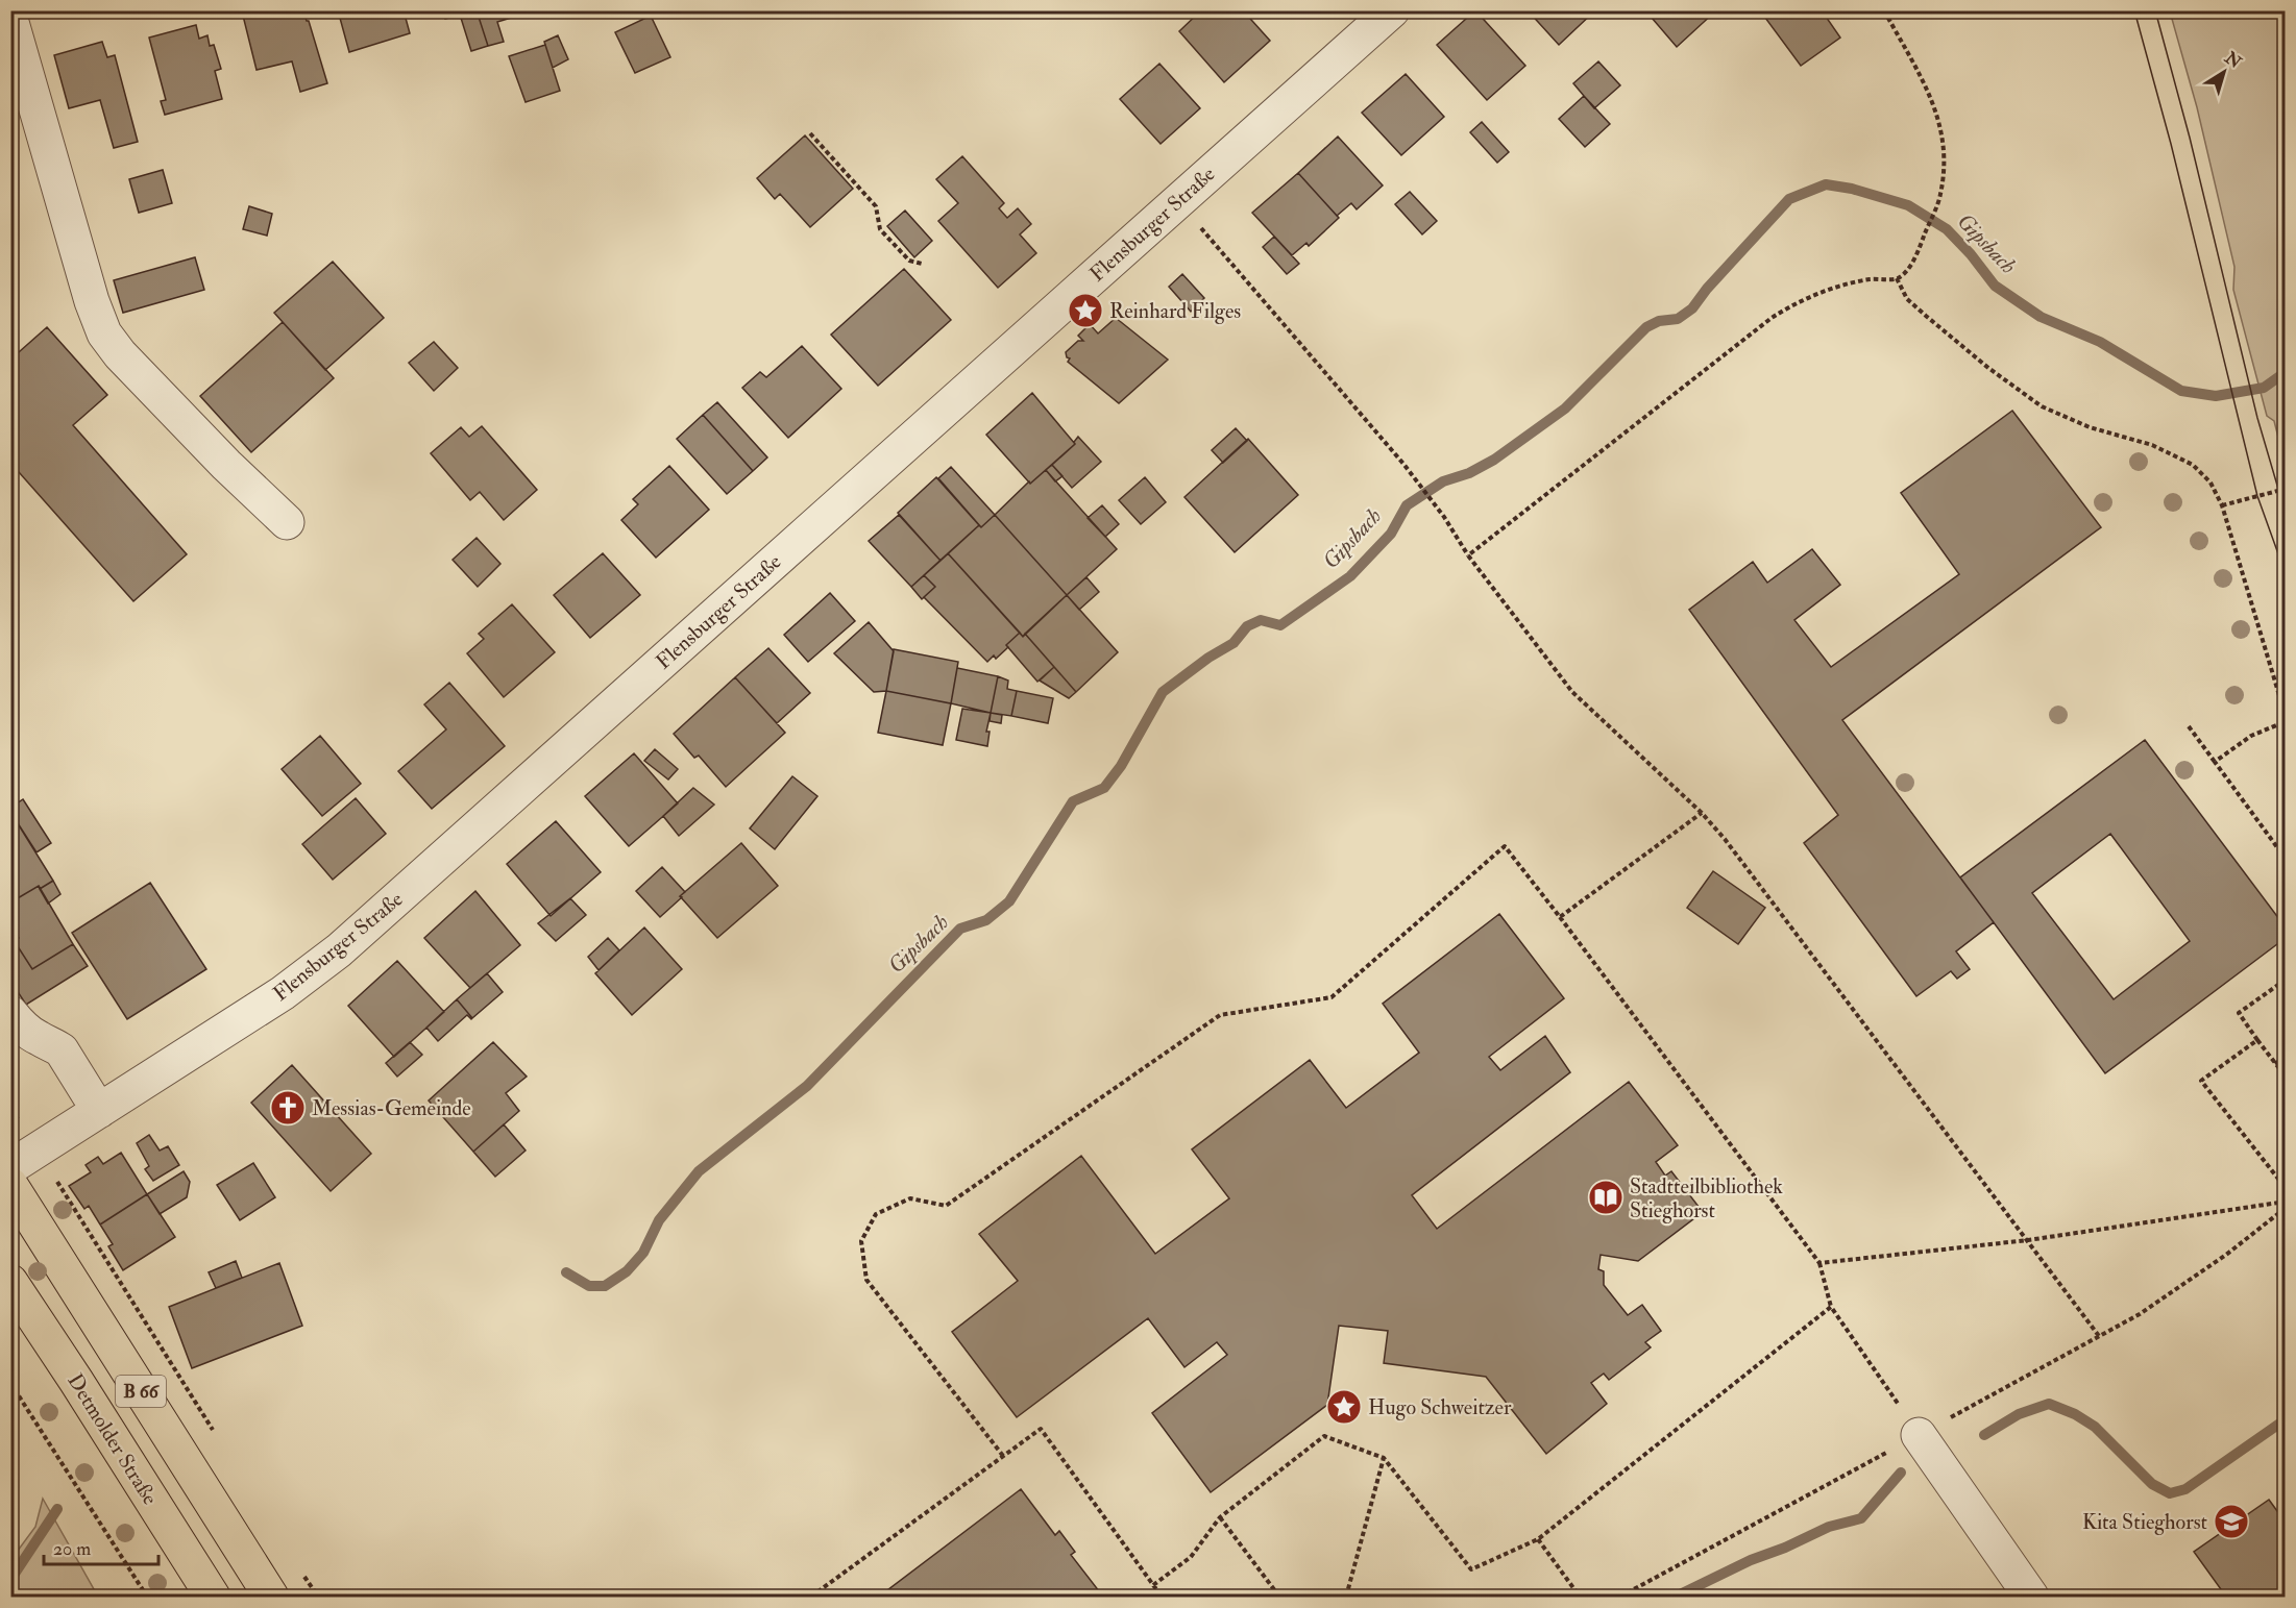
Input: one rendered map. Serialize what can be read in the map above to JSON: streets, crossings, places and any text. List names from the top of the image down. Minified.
{"streets":{"main road":["B 66","Detmolder Straße"],"street":["Flensburger Straße"]},"water":["Gipsbach"],"places":{"place":["Reinhard Filges","Hugo Schweitzer"],"church":["Messias-Gemeinde"],"library":["Stadtteilbibliothek Stieghorst"],"school or university":["Kita Stieghorst"]},"scale_bar":"20 m","north":"top right"}
